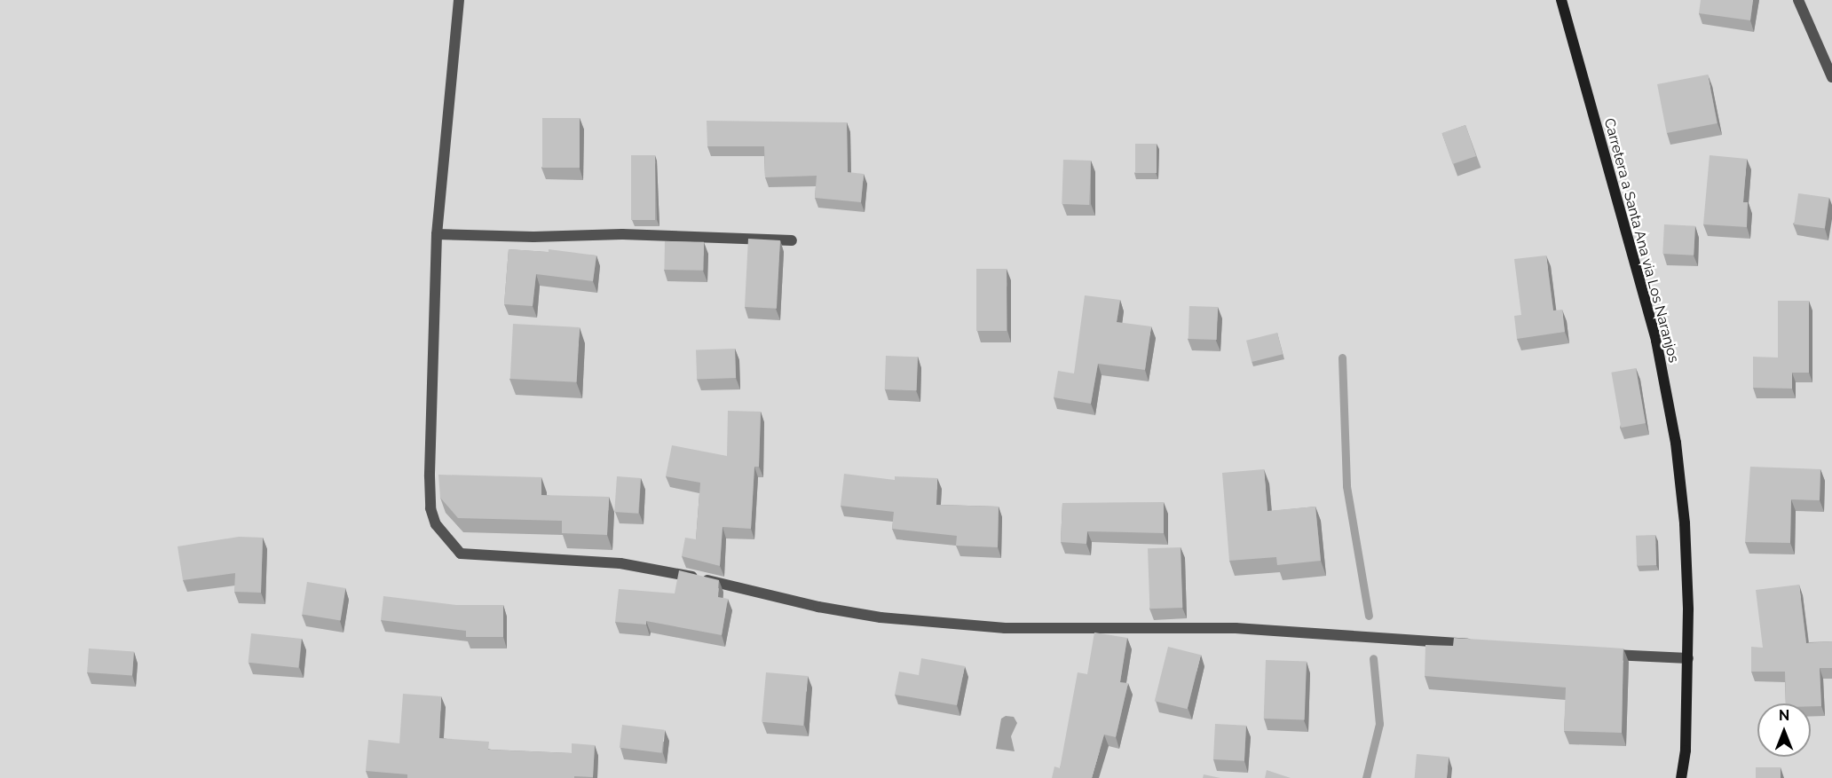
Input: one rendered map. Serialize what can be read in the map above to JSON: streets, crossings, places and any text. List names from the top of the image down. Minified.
{"streets":{"main road":["Carretera a Santa Ana via Los Naranjos"]},"north":"top"}
